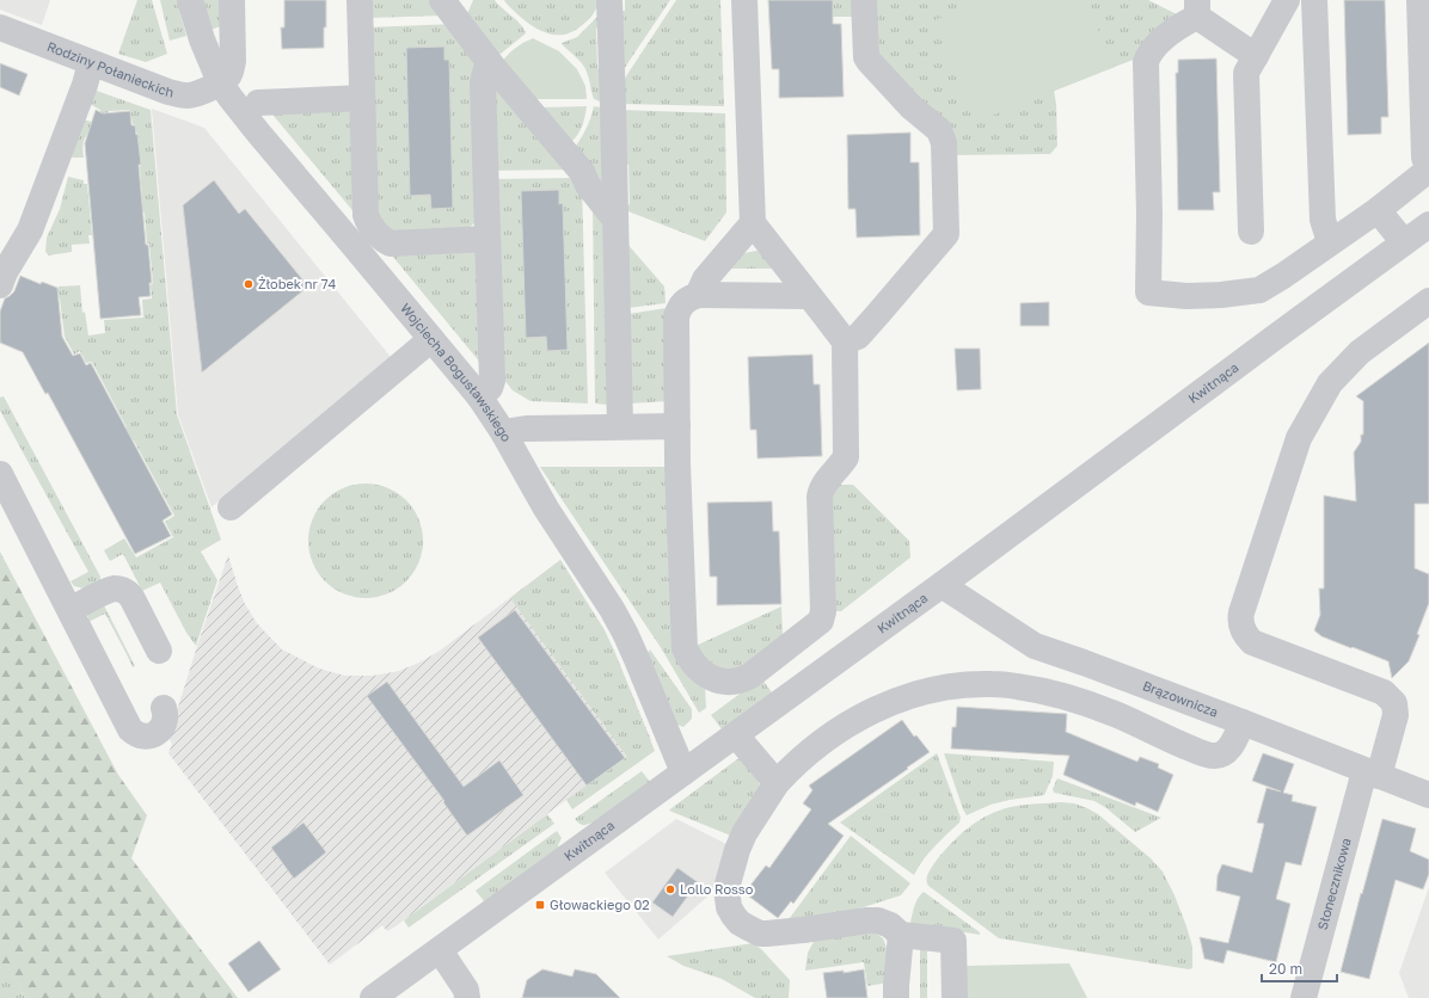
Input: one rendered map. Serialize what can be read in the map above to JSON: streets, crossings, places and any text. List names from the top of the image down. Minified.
{"streets":{"street":["Rodziny Połanieckich","Wojciecha Bogusławskiego","Kwitnąca","Brązownicza","Słonecznikowa"]},"crossings":[["Rodziny Połanieckich","Wojciecha Bogusławskiego"],["Wojciecha Bogusławskiego","Kwitnąca"],["Kwitnąca","Brązownicza"],["Brązownicza","Słonecznikowa"]],"places":{"other":["Żłobek nr 74","Lollo Rosso"],"transit":["Głowackiego 02"]},"scale_bar":"20 m"}
